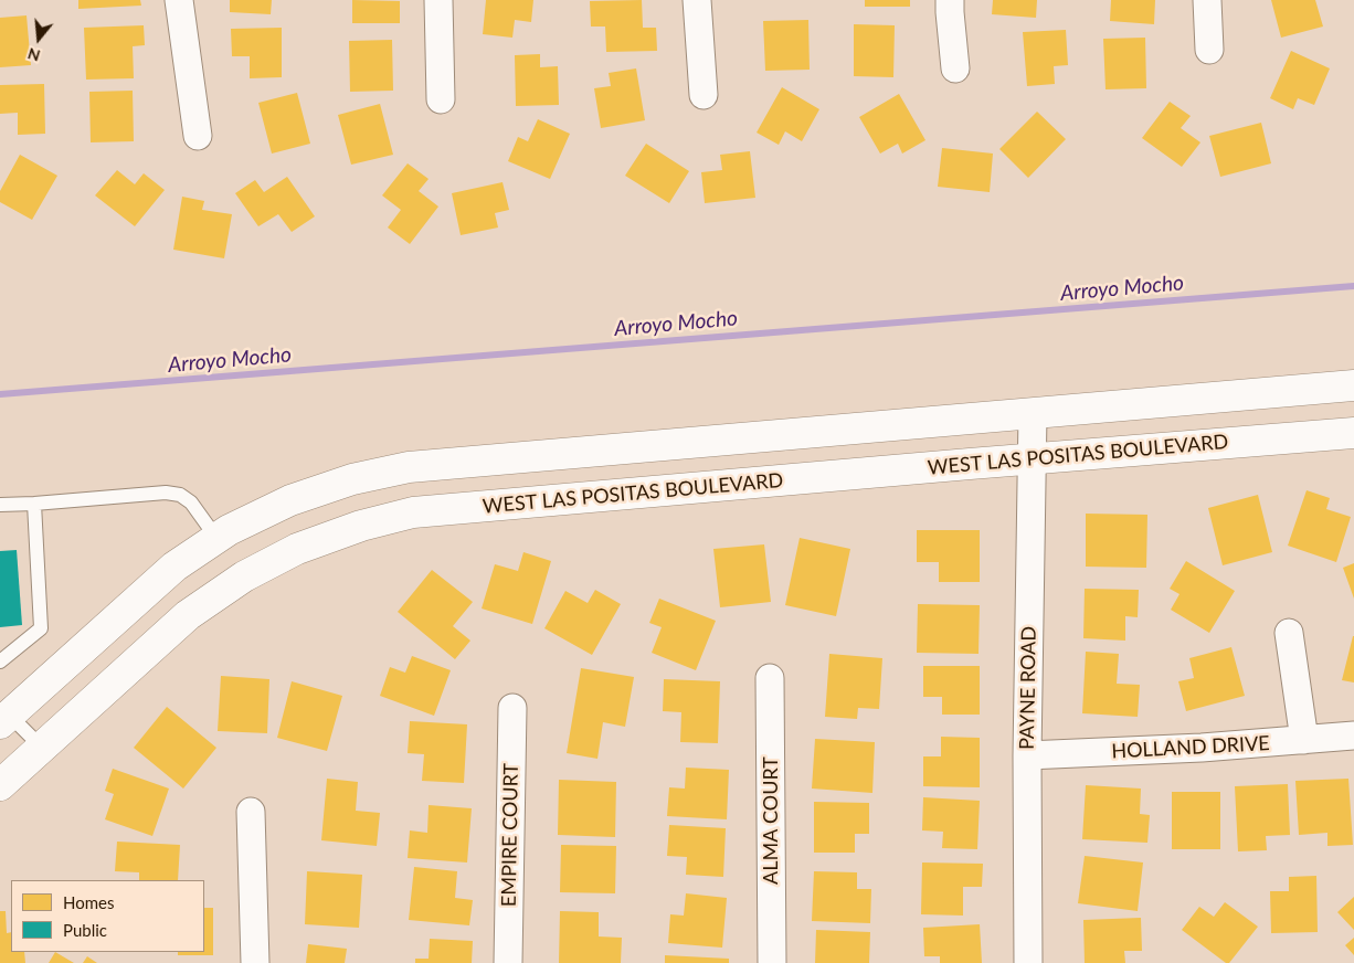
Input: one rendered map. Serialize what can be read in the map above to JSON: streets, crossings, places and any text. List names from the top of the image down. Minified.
{"streets":{"main road":["WEST LAS POSITAS BOULEVARD"],"street":["PAYNE ROAD","HOLLAND DRIVE","ALMA COURT","EMPIRE COURT"]},"crossings":[["WEST LAS POSITAS BOULEVARD","PAYNE ROAD"],["PAYNE ROAD","HOLLAND DRIVE"]],"water":["Arroyo Mocho"],"legend":["Homes","Public"],"north":"bottom"}
